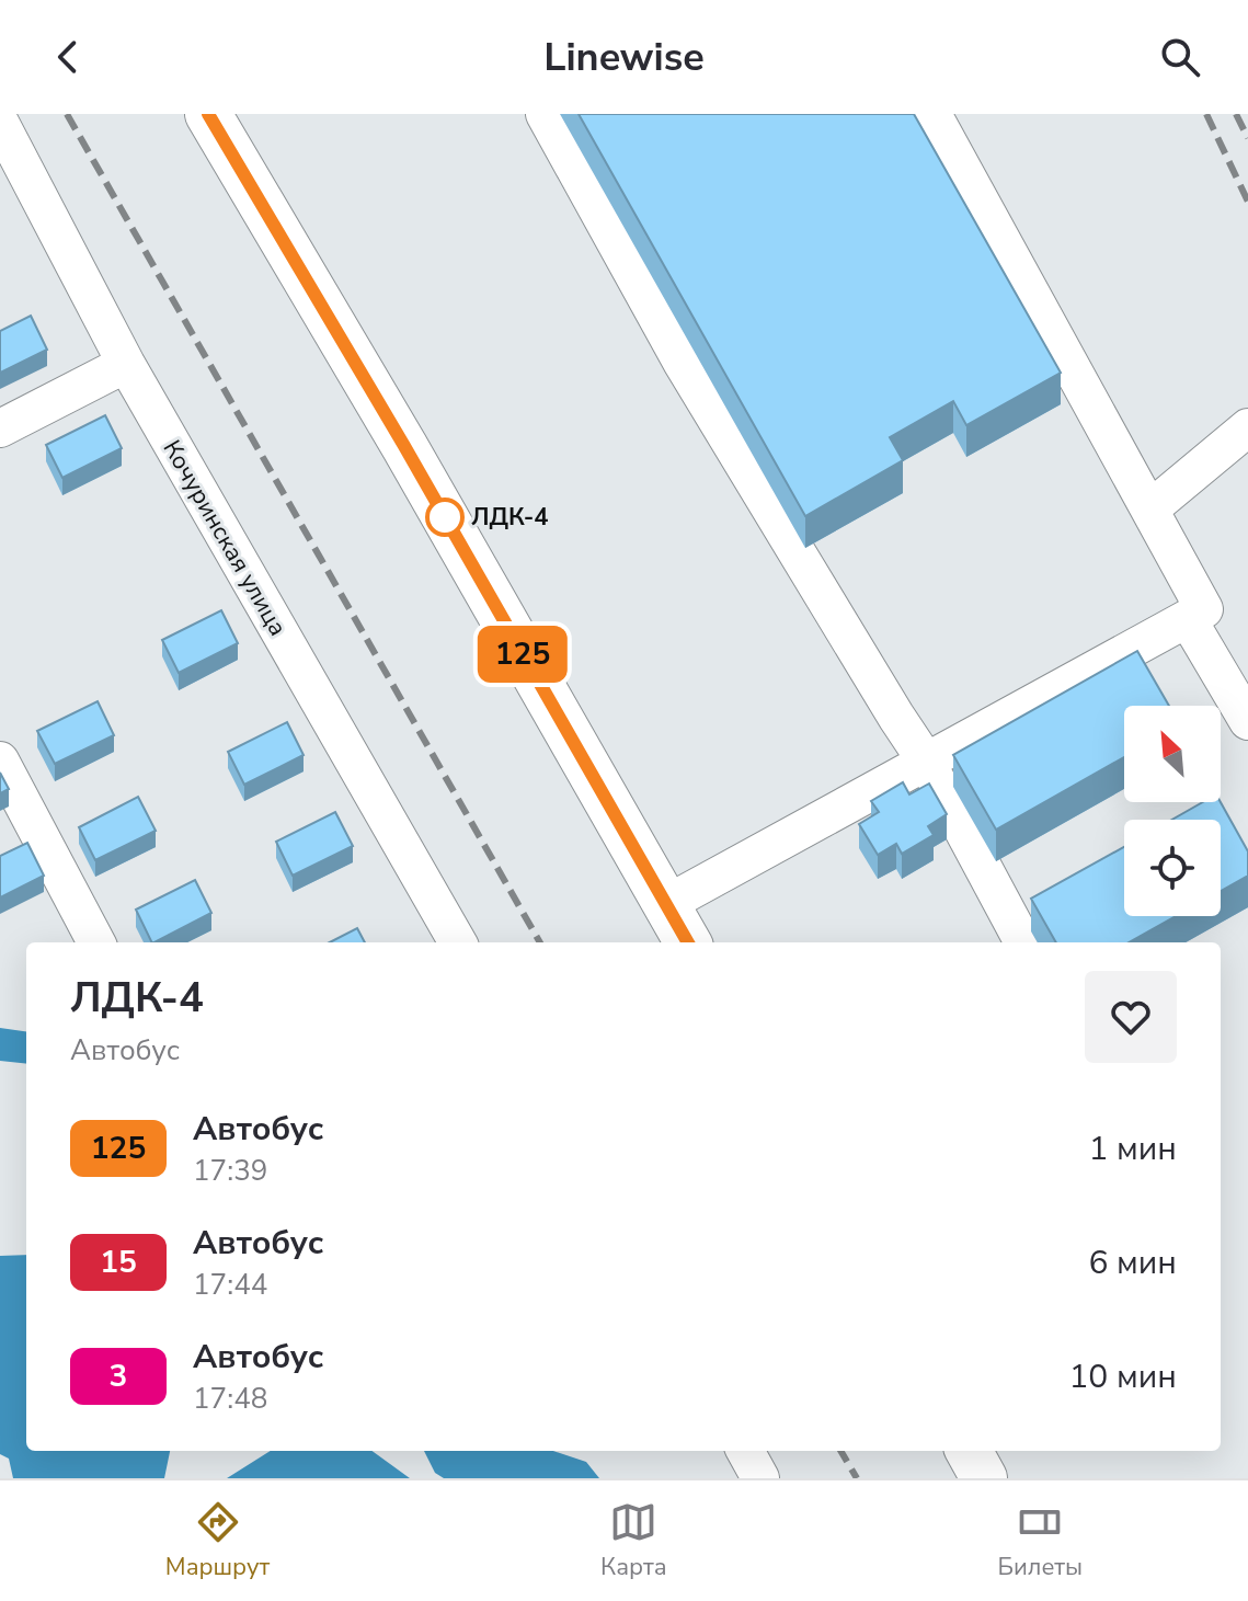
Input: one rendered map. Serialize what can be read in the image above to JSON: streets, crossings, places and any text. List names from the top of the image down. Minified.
{"streets":{"street":["Кочуринская улица"]},"places":["ЛДК-4"],"lines":["bus line 125"],"north":"top left","page":{"header":"Linewise","on_map":"125","heading":["ЛДК-4","Автобус"],"list":[{"mark":"125","name":"Автобус","note":"17:39","value":"1 мин"},{"mark":"15","name":"Автобус","note":"17:44","value":"6 мин"},{"mark":"3","name":"Автобус","note":"17:48","value":"10 мин"}],"tabs":["Маршрут","Карта","Билеты"]}}
